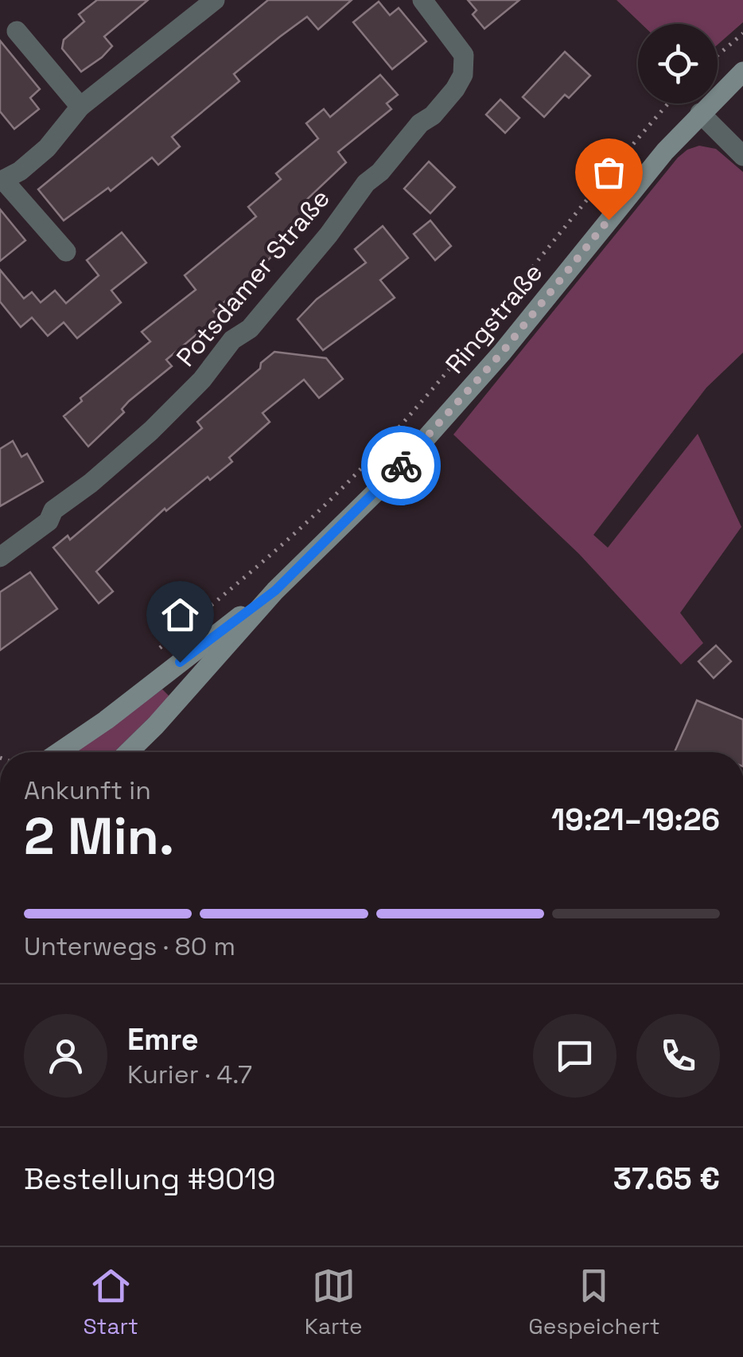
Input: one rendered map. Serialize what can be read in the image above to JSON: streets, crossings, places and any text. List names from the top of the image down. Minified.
{"streets":{"main road":["Ringstraße"],"street":["Potsdamer Straße"]},"page":{"heading":["2 Min.","Ankunft in","19:21–19:26"],"panel":["Emre","Kurier · 4.7","Bestellung #9019","37.65 €"],"bar":"Unterwegs · 80 m","tabs":["Start","Karte","Gespeichert"]}}
